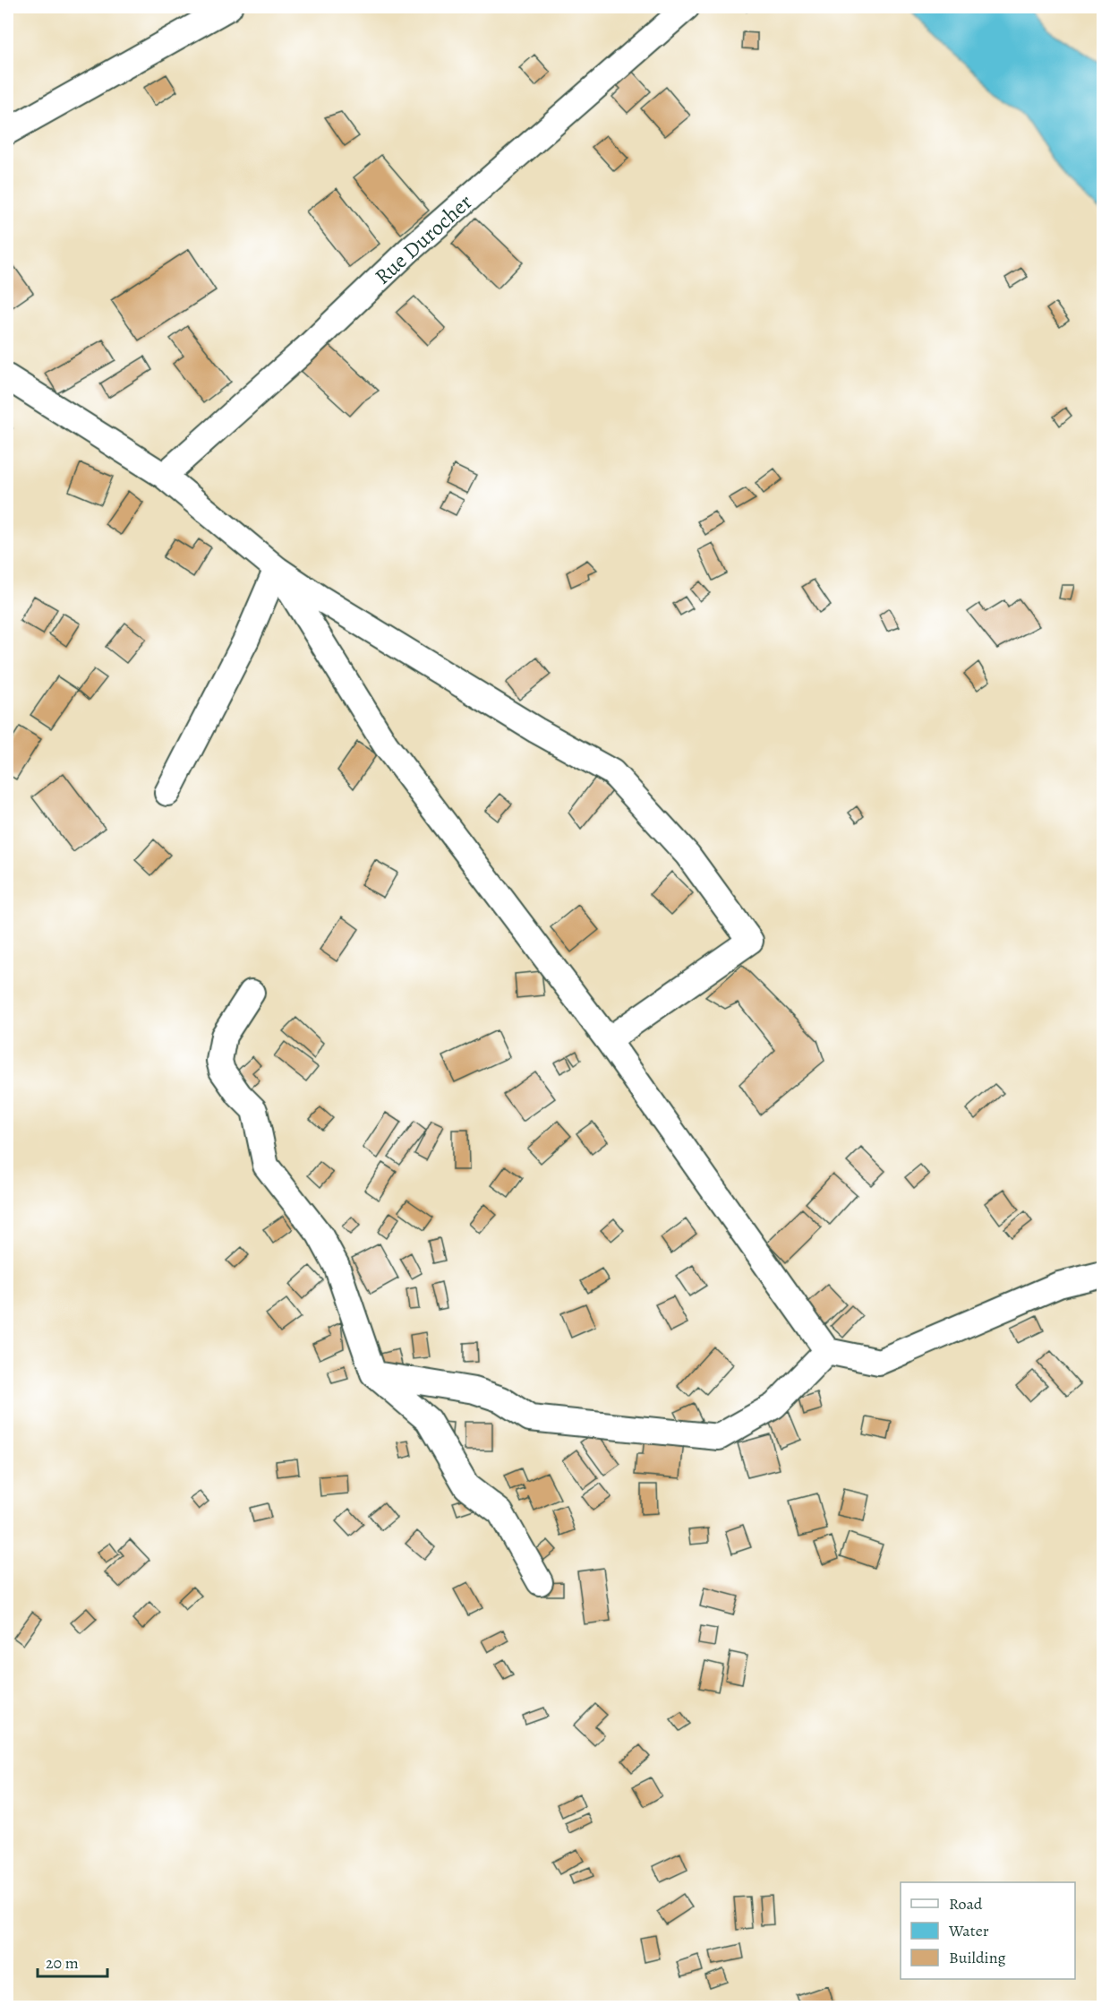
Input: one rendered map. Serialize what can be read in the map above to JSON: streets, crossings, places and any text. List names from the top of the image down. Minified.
{"streets":{"street":["Rue Durocher"]},"legend":["Road","Water","Building"],"scale_bar":"20 m"}
